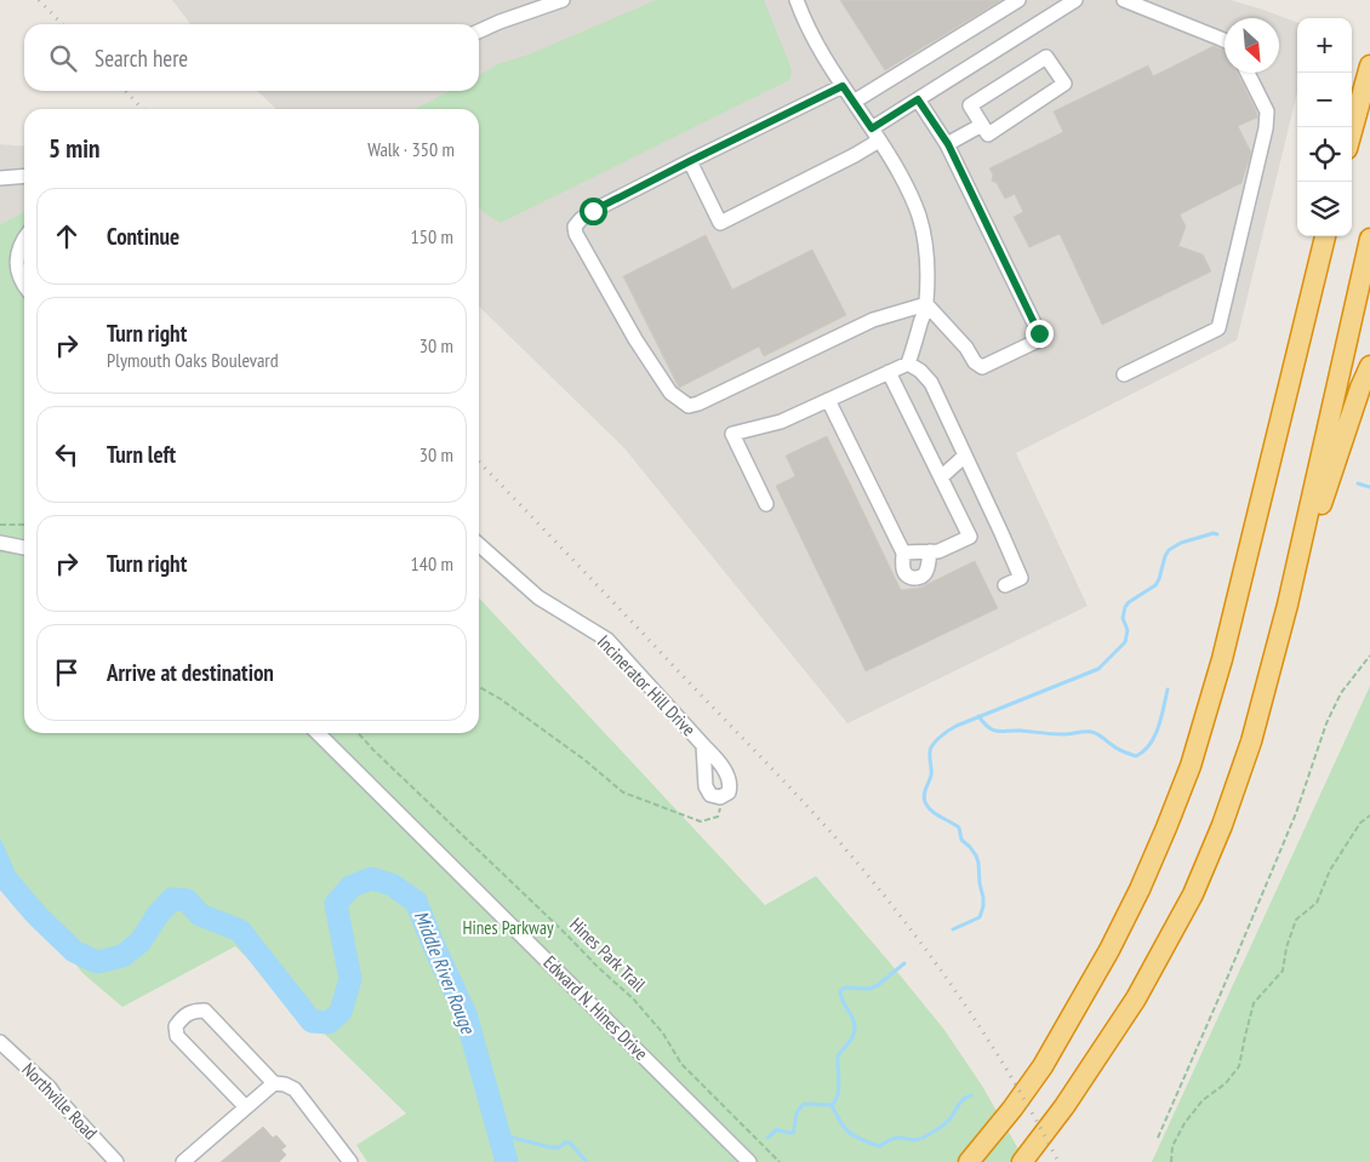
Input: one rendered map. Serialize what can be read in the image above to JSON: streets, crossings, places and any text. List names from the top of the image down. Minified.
{"streets":{"street":["Incinerator Hill Drive","Edward N. Hines Drive","Northville Road"],"path":["Hines Park Trail"]},"water":["Middle River Rouge"],"parks":["Hines Parkway"],"north":"bottom right","page":{"map_buttons":["+","−"],"search":"Search here","heading":["5 min","Walk · 350 m"],"list":[["Continue","150 m"],["Turn right","Plymouth Oaks Boulevard","30 m"],["Turn left","30 m"],["Turn right","140 m"],"Arrive at destination"]}}
